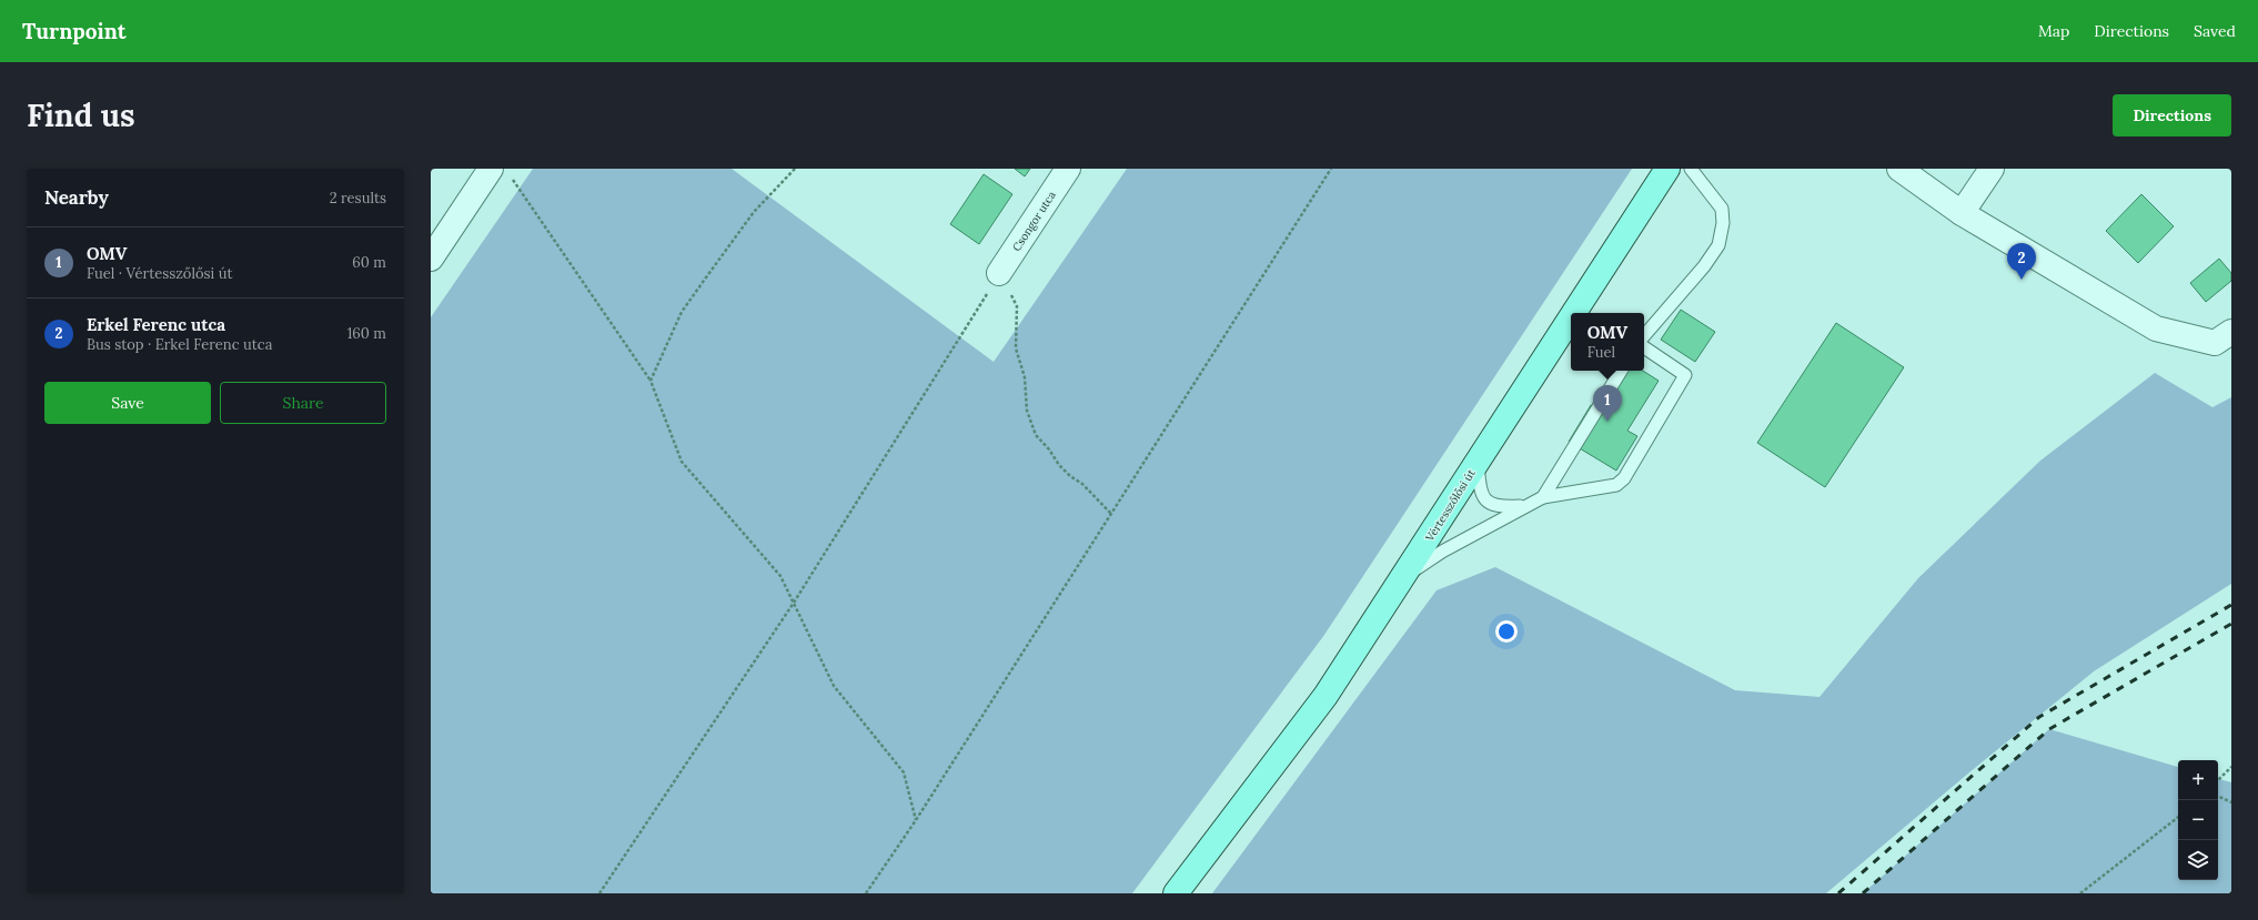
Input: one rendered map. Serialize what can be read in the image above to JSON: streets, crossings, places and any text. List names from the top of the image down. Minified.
{"streets":{"main road":["Vértesszőlősi út"],"street":["Csongor utca"]},"page":{"header":"Turnpoint","nav":["Map","Directions","Saved"],"buttons":["Directions",["Save","Share"]],"title":"Find us","heading":["Nearby","2 results"],"list":[{"mark":"1","name":"OMV","note":"Fuel · Vértesszőlősi út","value":"60 m"},{"mark":"2","name":"Erkel Ferenc utca","note":"Bus stop · Erkel Ferenc utca","value":"160 m"}],"pins":["2","1"],"popup":["OMV","Fuel"],"map_buttons":["+","−"]}}
